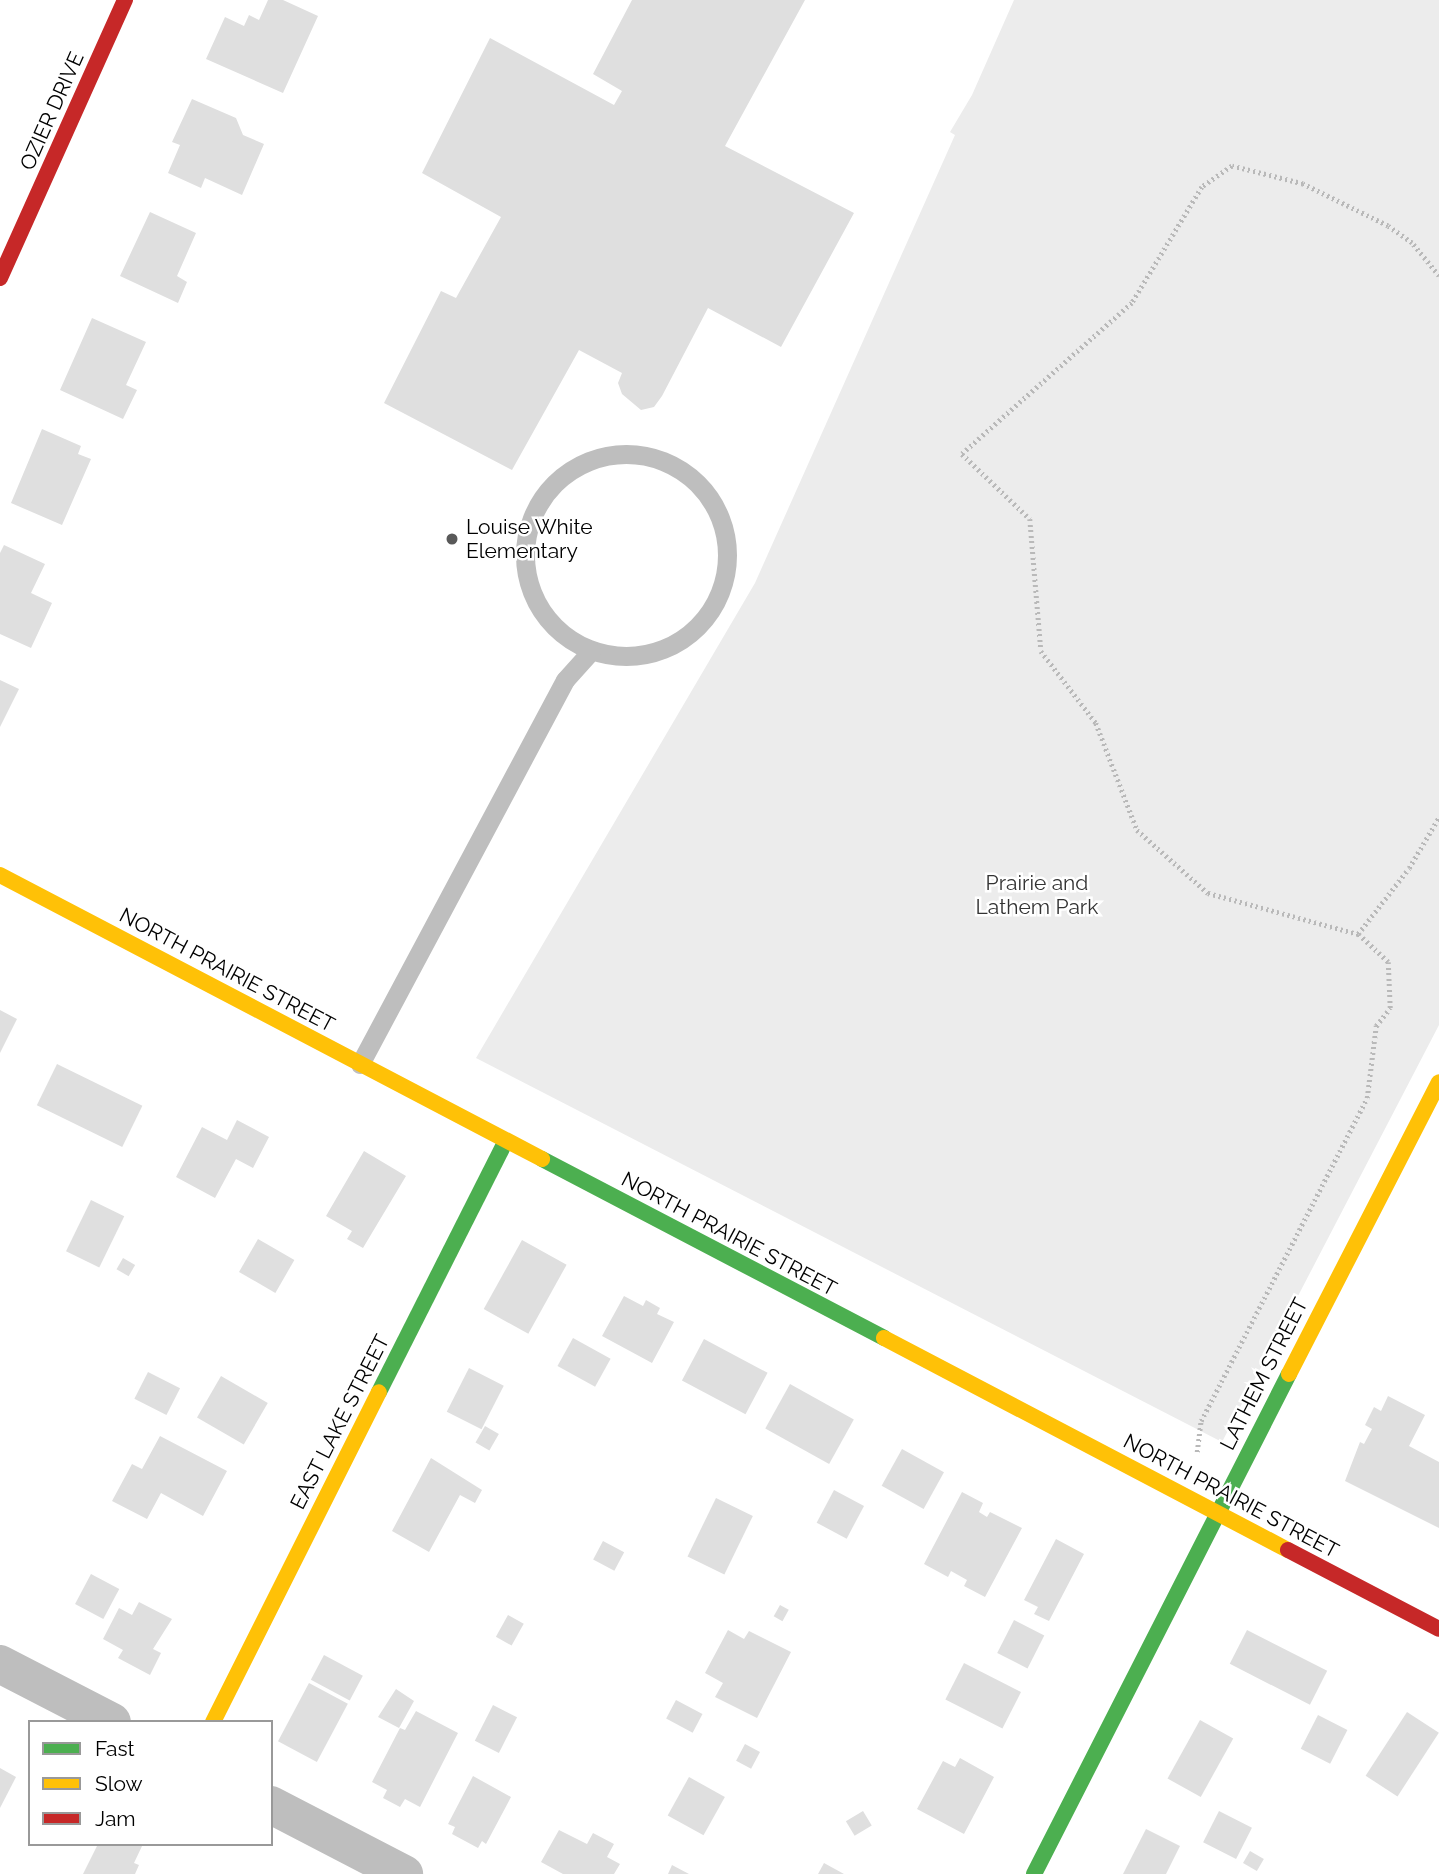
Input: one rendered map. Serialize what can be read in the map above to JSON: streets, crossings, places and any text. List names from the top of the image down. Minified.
{"streets":{"street":["OZIER DRIVE","NORTH PRAIRIE STREET","LATHEM STREET","EAST LAKE STREET"]},"crossings":[["NORTH PRAIRIE STREET","LATHEM STREET"],["NORTH PRAIRIE STREET","EAST LAKE STREET"]],"parks":["Prairie and Lathem Park"],"places":["Louise White Elementary"],"legend":["Fast","Slow","Jam"]}
